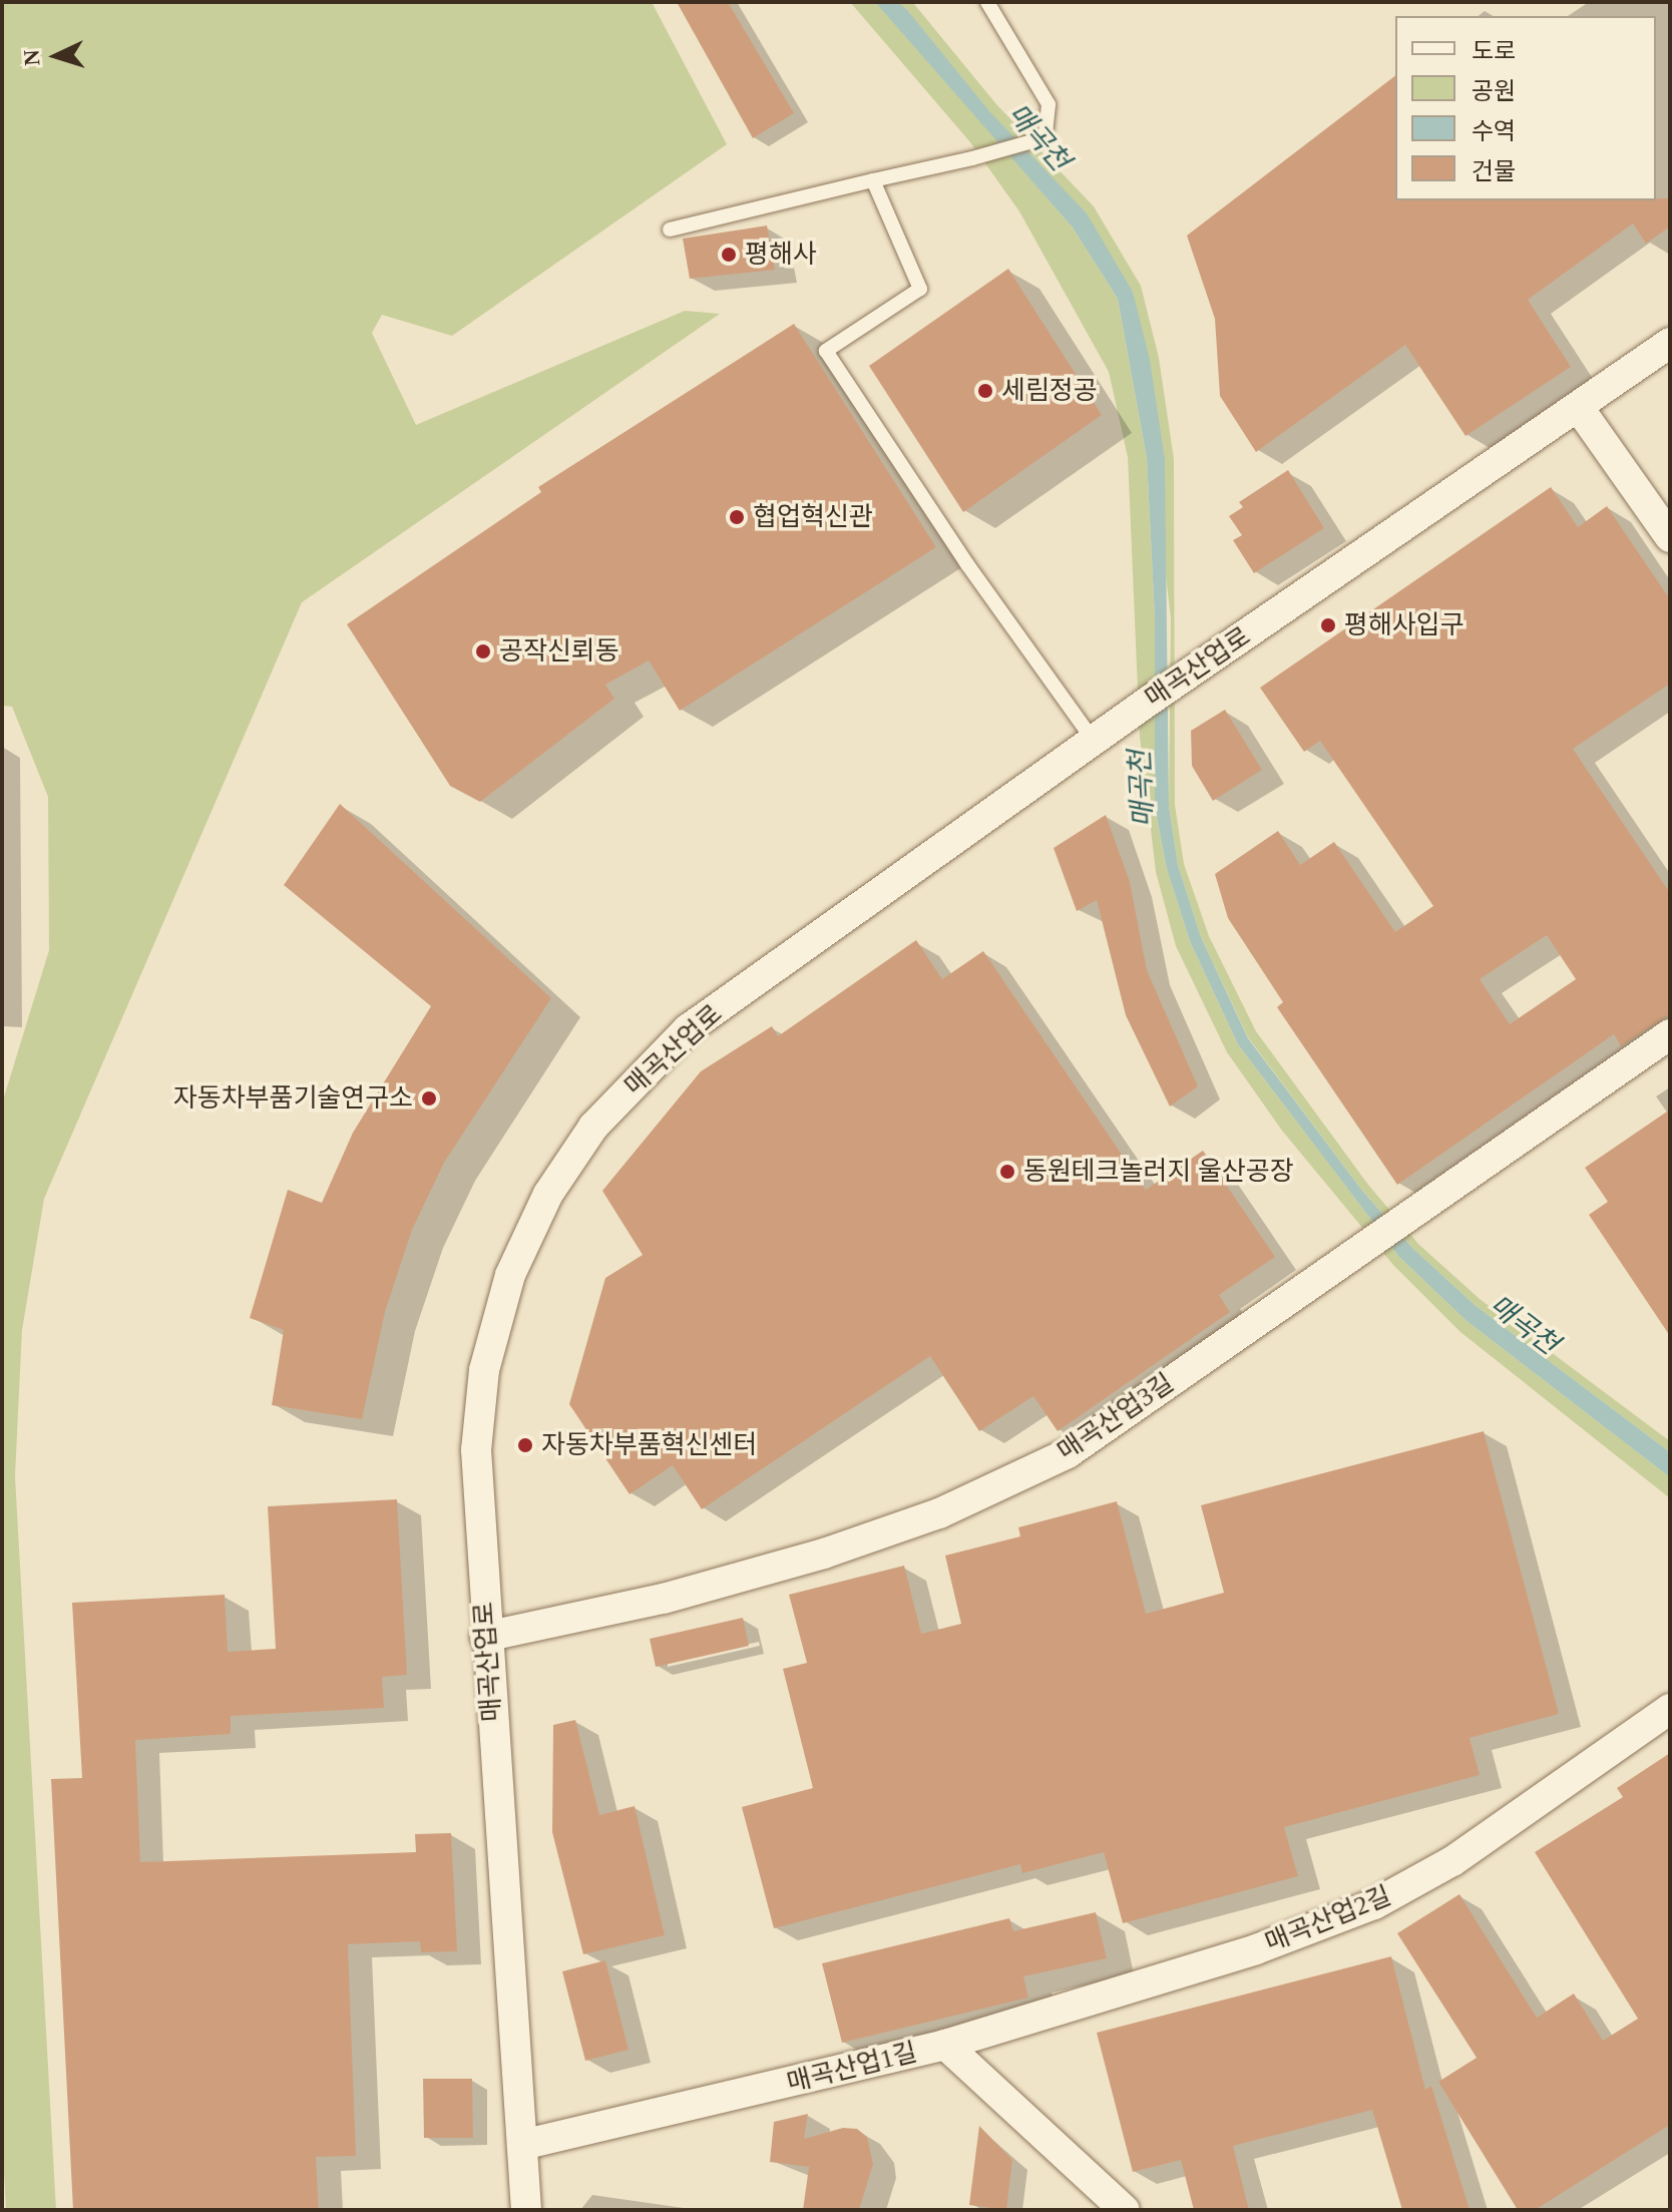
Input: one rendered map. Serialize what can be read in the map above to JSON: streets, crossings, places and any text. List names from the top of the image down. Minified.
{"streets":{"street":["매곡산업로","매곡산업3길","매곡산업2길","매곡산업1길"]},"crossings":[["매곡산업로","매곡산업3길"],["매곡산업로","매곡산업1길"],["매곡산업2길","매곡산업1길"]],"water":["매곡천"],"places":["평해사","세림정공","협업혁신관","평해사입구","공작신뢰동","자동차부품기술연구소","동원테크놀러지 울산공장","자동차부품혁신센터"],"legend":["도로","공원","수역","건물"],"north":"left"}
